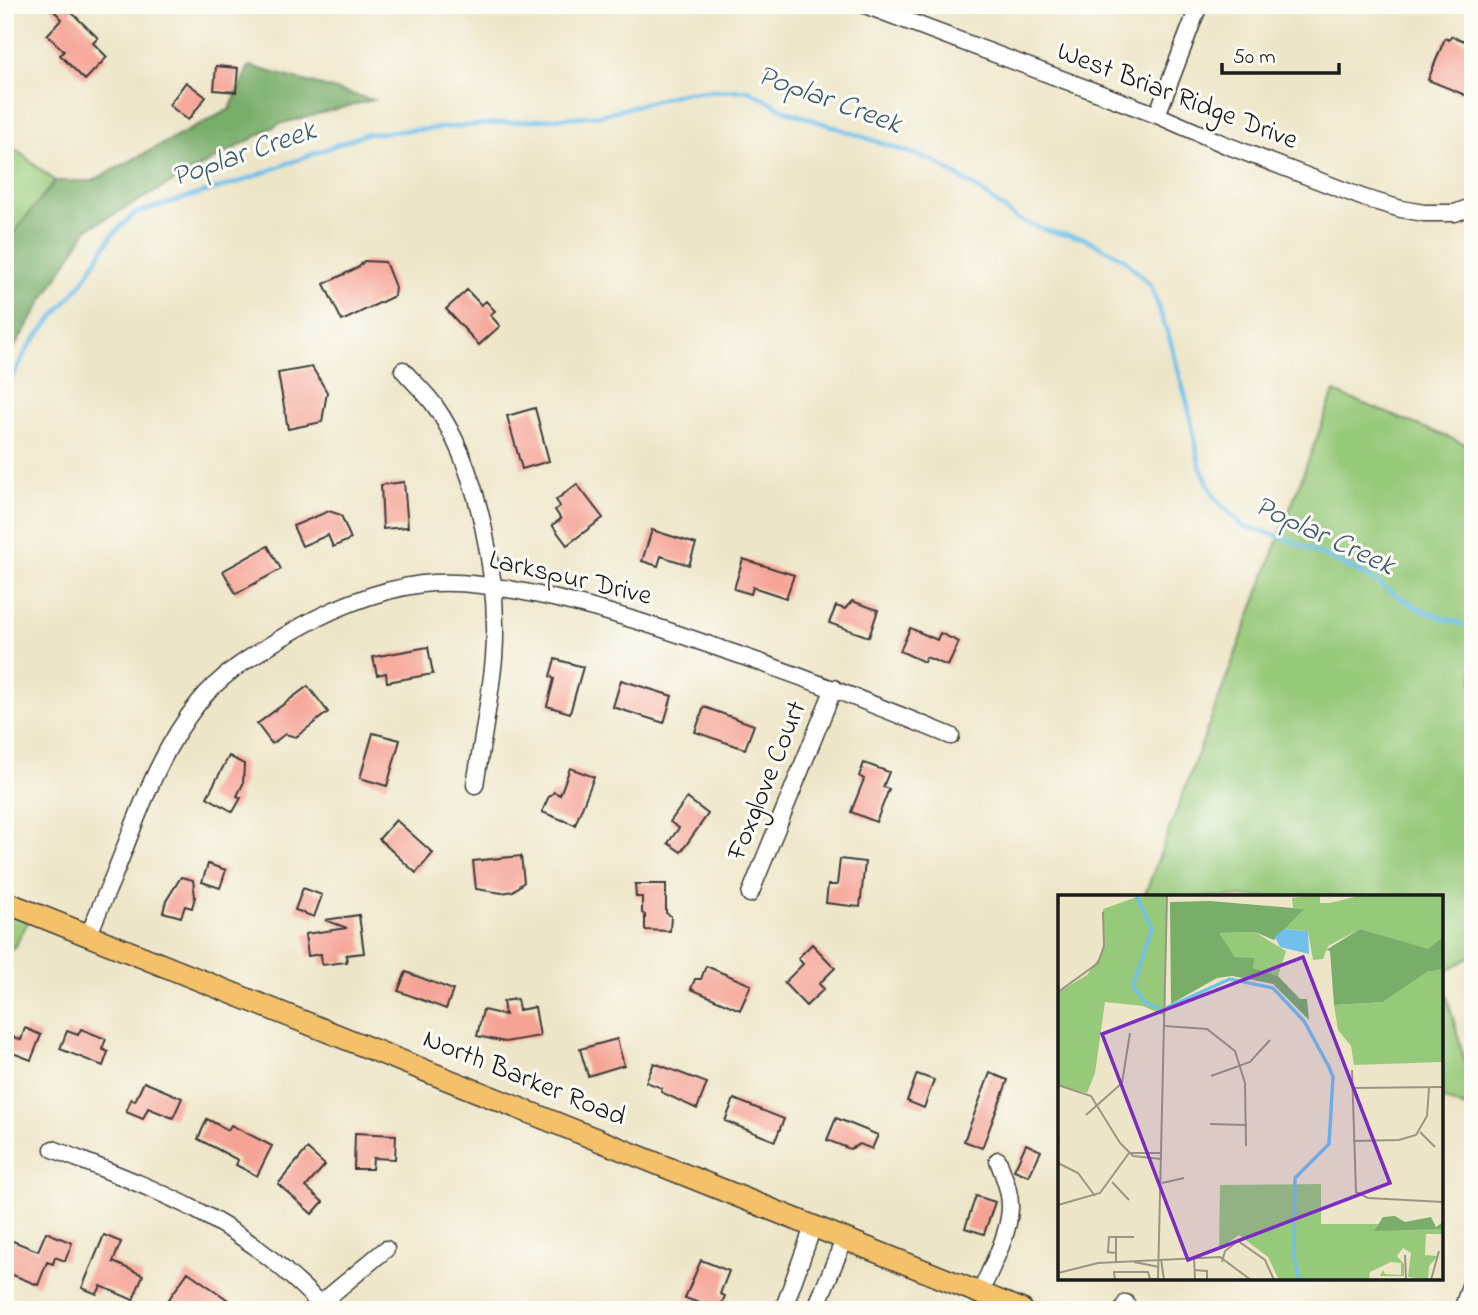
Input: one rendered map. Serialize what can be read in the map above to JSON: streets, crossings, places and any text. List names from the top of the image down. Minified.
{"streets":{"main road":["North Barker Road"],"street":["West Briar Ridge Drive","Larkspur Drive","Foxglove Court"]},"crossings":[["Larkspur Drive","Foxglove Court"],["Larkspur Drive","North Barker Road"]],"water":["Poplar Creek"],"scale_bar":"50 m"}
